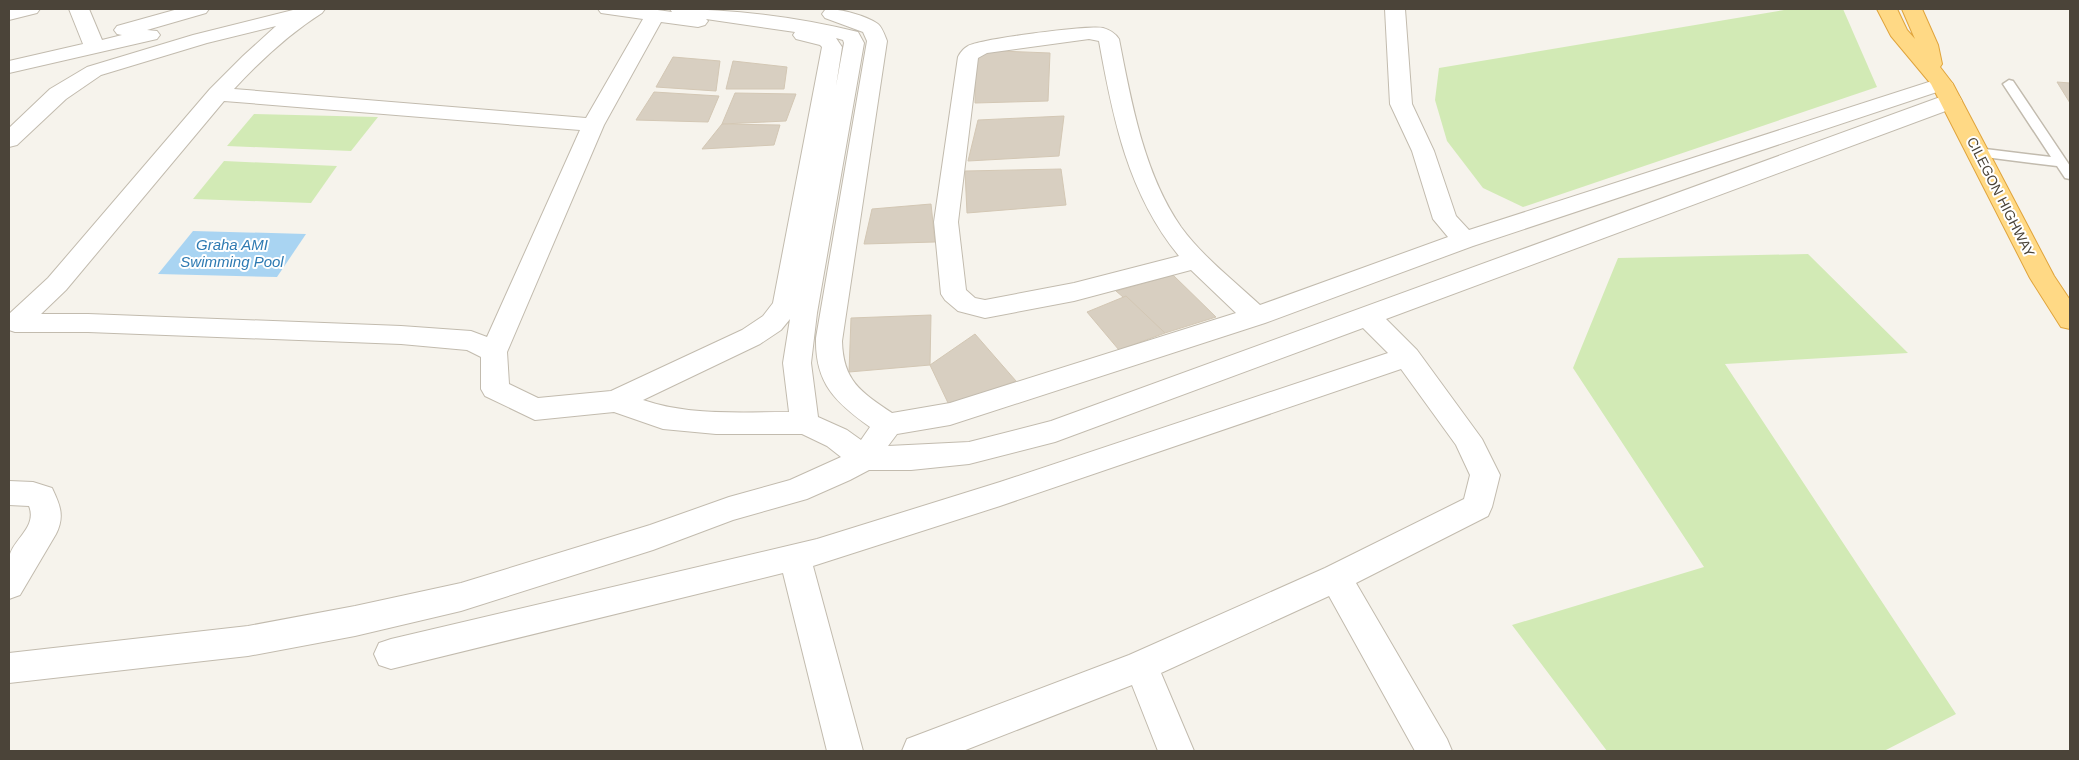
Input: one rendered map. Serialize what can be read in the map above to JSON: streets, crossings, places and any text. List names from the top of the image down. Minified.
{"streets":{"highway":["CILEGON HIGHWAY"]},"water":["Graha AMI Swimming Pool"]}
